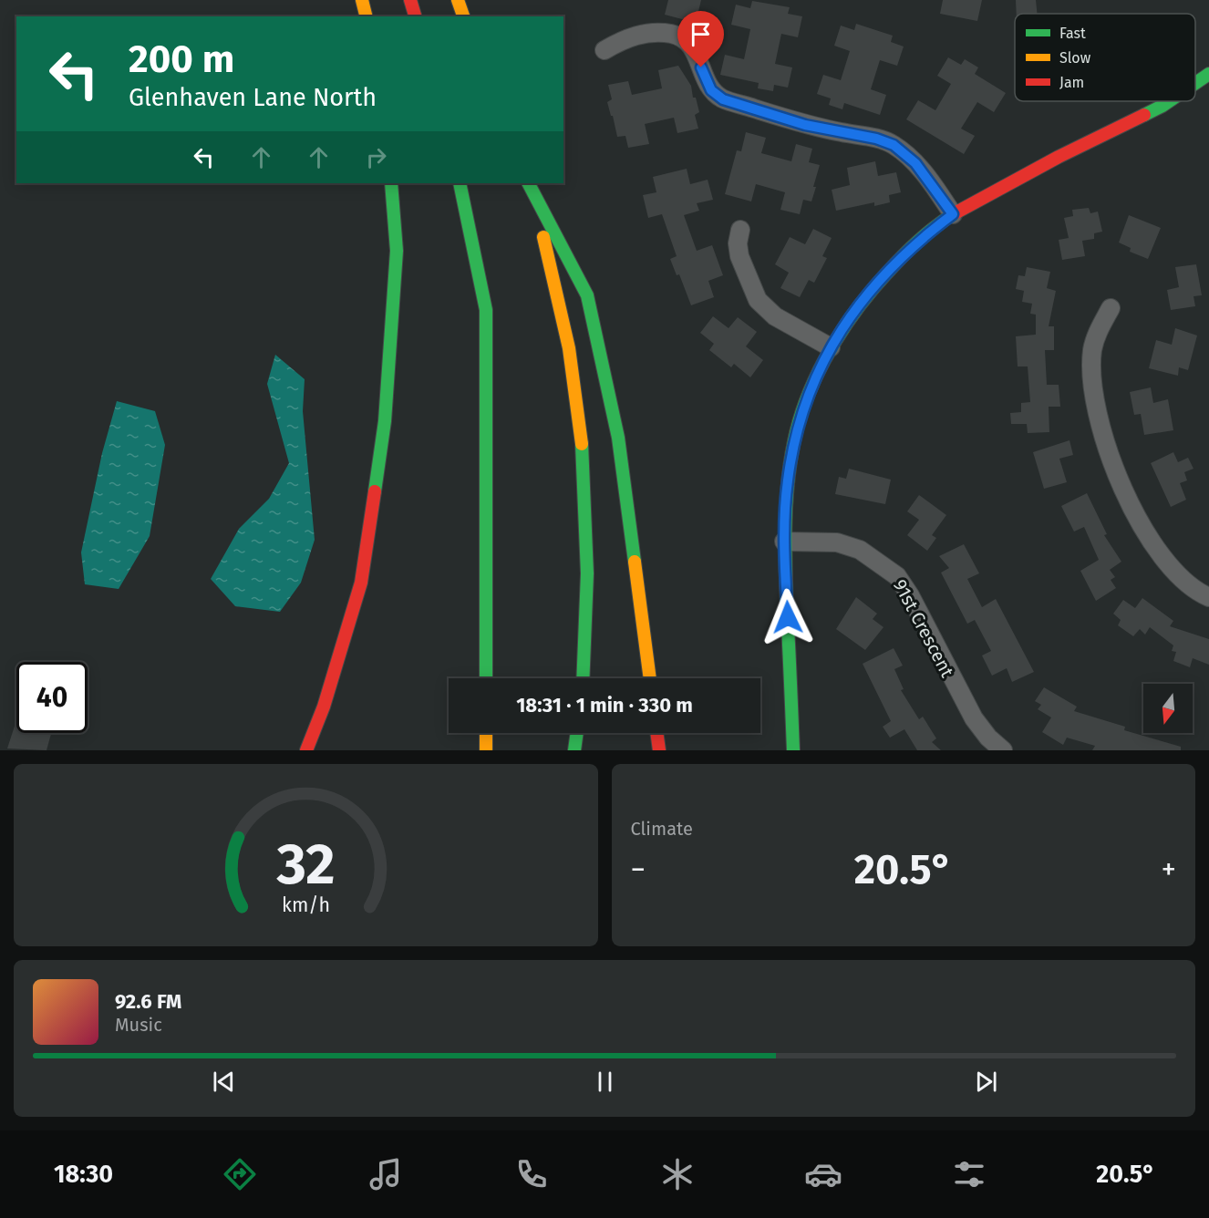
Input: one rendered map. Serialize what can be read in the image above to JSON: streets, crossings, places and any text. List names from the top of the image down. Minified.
{"streets":{"street":["91st Crescent"]},"legend":["Fast","Slow","Jam"],"north":"bottom","page":{"turn":["200 m","Glenhaven Lane North"],"limit":"40","trip":"18:31 · 1 min · 330 m","tile":"Climate","heat":["−","20.5°","+"],"song":["92.6 FM","Music"],"tabs":["18:30","20.5°"],"gauge":["32","km/h"]}}
